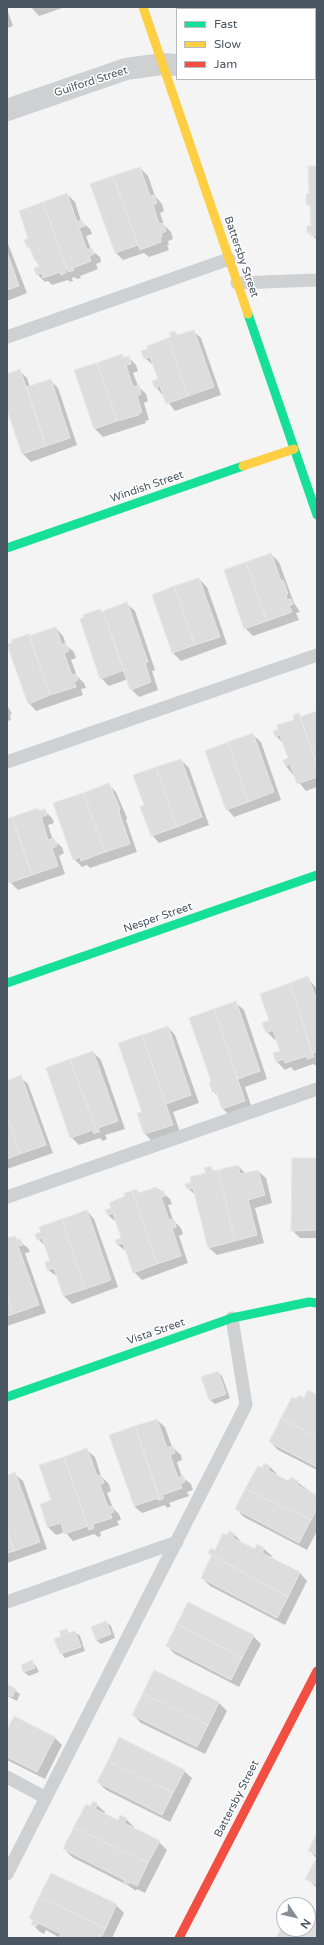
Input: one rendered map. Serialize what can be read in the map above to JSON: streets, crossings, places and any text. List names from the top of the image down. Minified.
{"streets":{"street":["Guilford Street","Battersby Street","Windish Street","Nesper Street","Vista Street"]},"crossings":[["Guilford Street","Battersby Street"],["Battersby Street","Windish Street"]],"legend":["Fast","Slow","Jam"],"north":"bottom right"}
